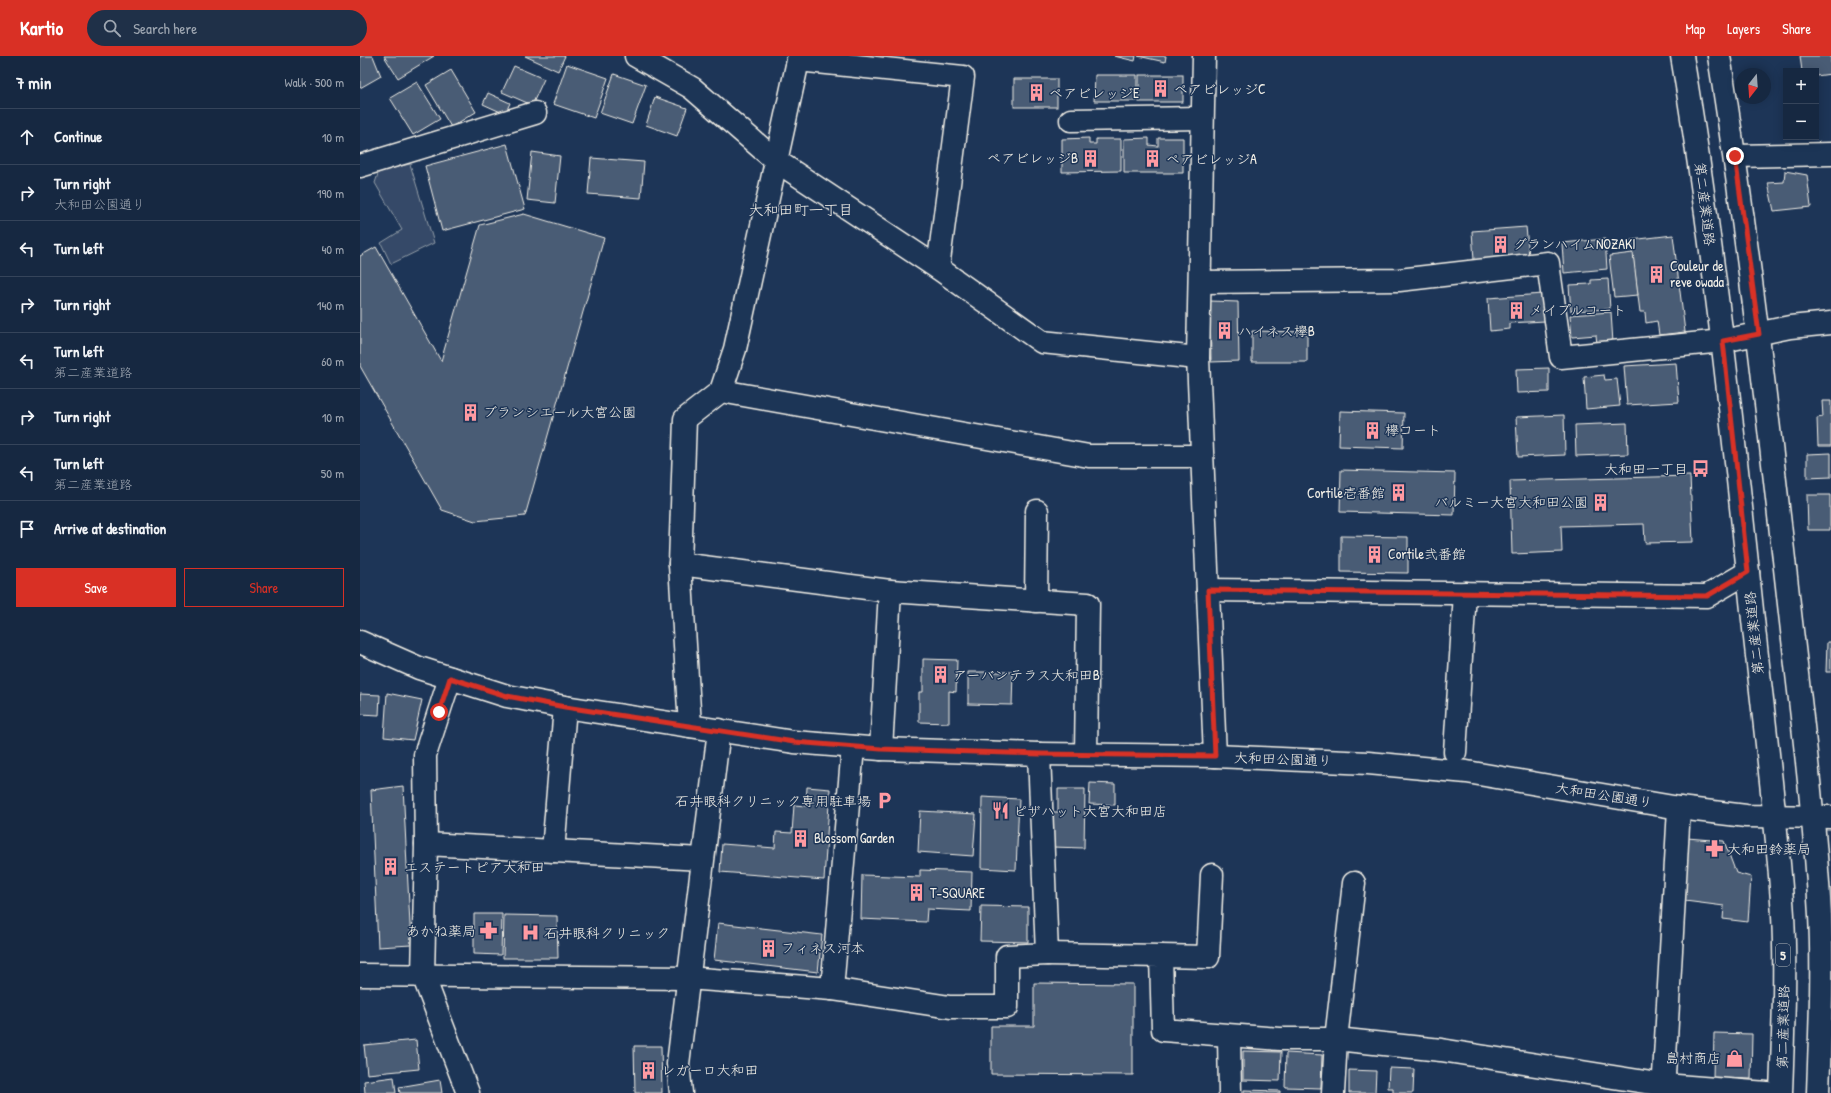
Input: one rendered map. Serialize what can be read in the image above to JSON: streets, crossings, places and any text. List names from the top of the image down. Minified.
{"streets":{"street":["第二産業道路","大和田公園通り","5"]},"crossings":[["第二産業道路","大和田公園通り"]],"districts":["大和田町一丁目"],"places":{"building":["ペアビレッジC","ペアビレッジE","ペアビレッジB","ペアビレッジA","グランハイムNOZAKI","Couleur de reve owada","メイプルコート","ハイネス欅B","ブランシエール大宮公園","欅コート","Cortile壱番館","バルミー大宮大和田公園","Cortile弐番館","アーバンテラス大和田B","Blossom Garden","エステートピア大和田","T-SQUARE","フィネス河本","レガーロ大和田"],"bus stop":["大和田一丁目"],"parking":["石井眼科クリニック専用駐車場"],"restaurant":["ピザハット大宮大和田店"],"pharmacy":["大和田鈴薬局","あかね薬局"],"hospital":["石井眼科クリニック"],"shop":["島村商店"]},"north":"bottom","page":{"header":"Kartio","search":"Search here","nav":["Map","Layers","Share"],"heading":["7 min","Walk · 500 m"],"map_buttons":["+","−"],"list":[["Continue","10 m"],["Turn right","大和田公園通り","190 m"],["Turn left","40 m"],["Turn right","140 m"],["Turn left","第二産業道路","60 m"],["Turn right","10 m"],["Turn left","第二産業道路","50 m"],"Arrive at destination"],"buttons":["Save","Share"]}}
